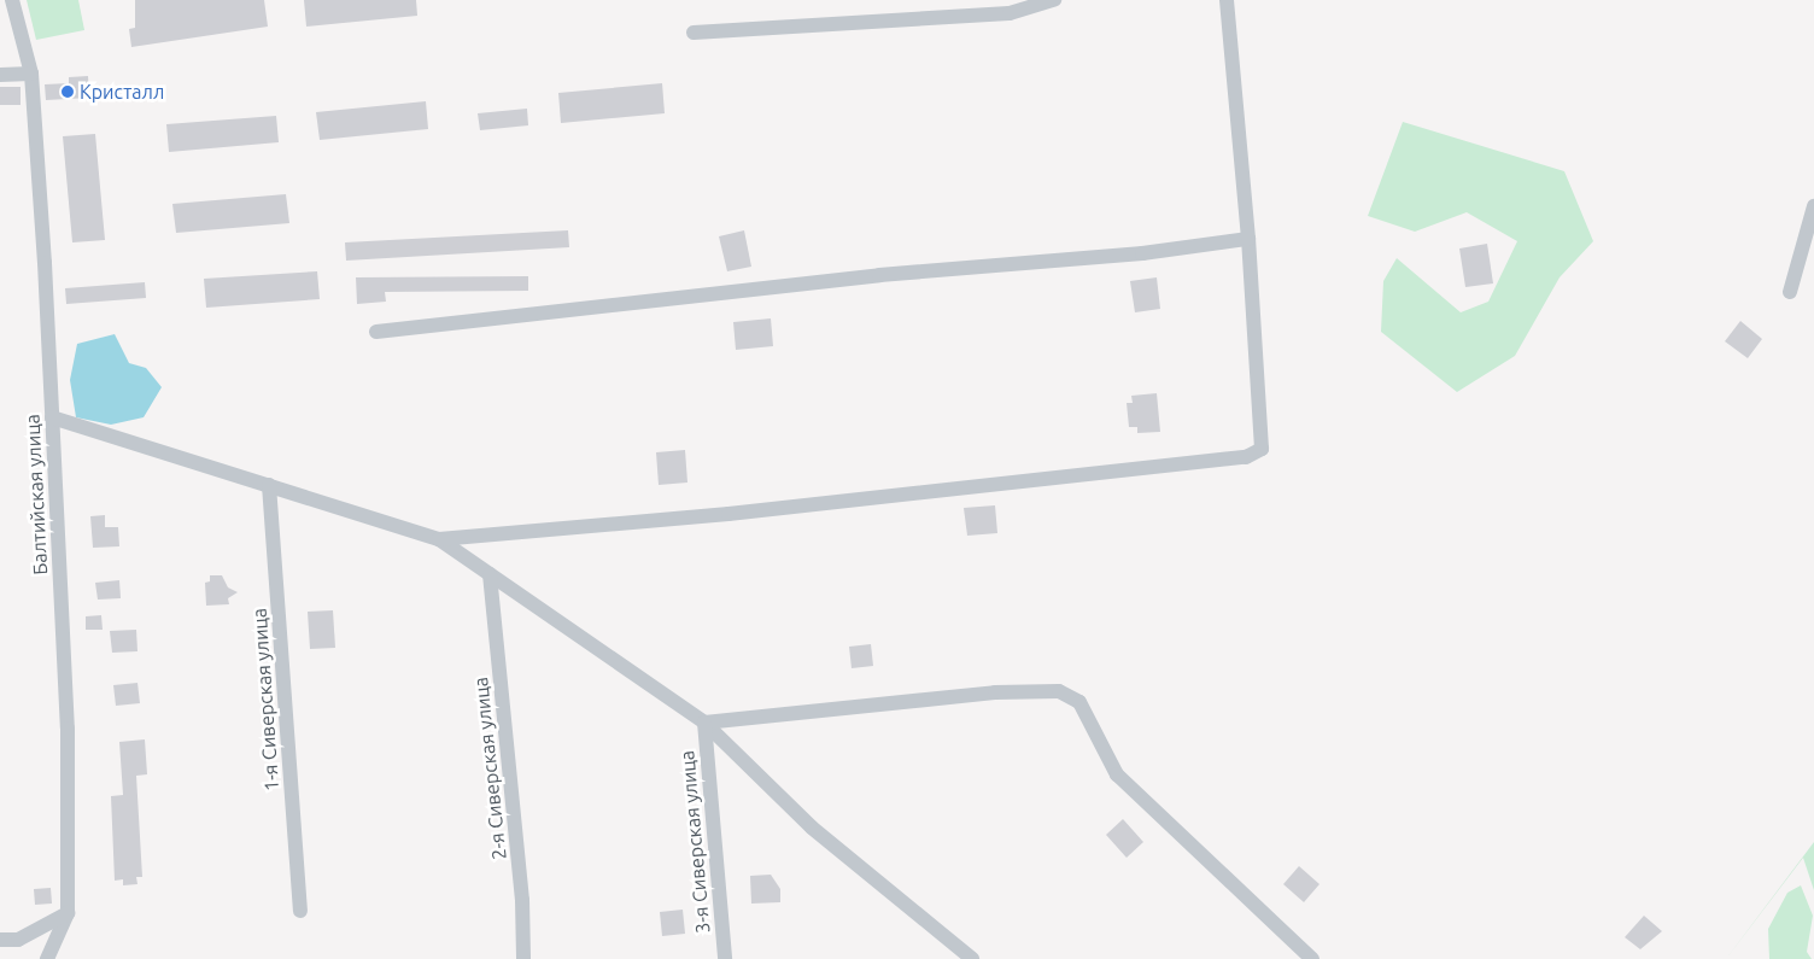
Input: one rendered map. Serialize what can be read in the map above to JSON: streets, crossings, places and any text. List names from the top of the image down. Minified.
{"streets":{"street":["Балтийская улица","1-я Сиверская улица","2-я Сиверская улица","3-я Сиверская улица"]},"places":["Кристалл"]}
